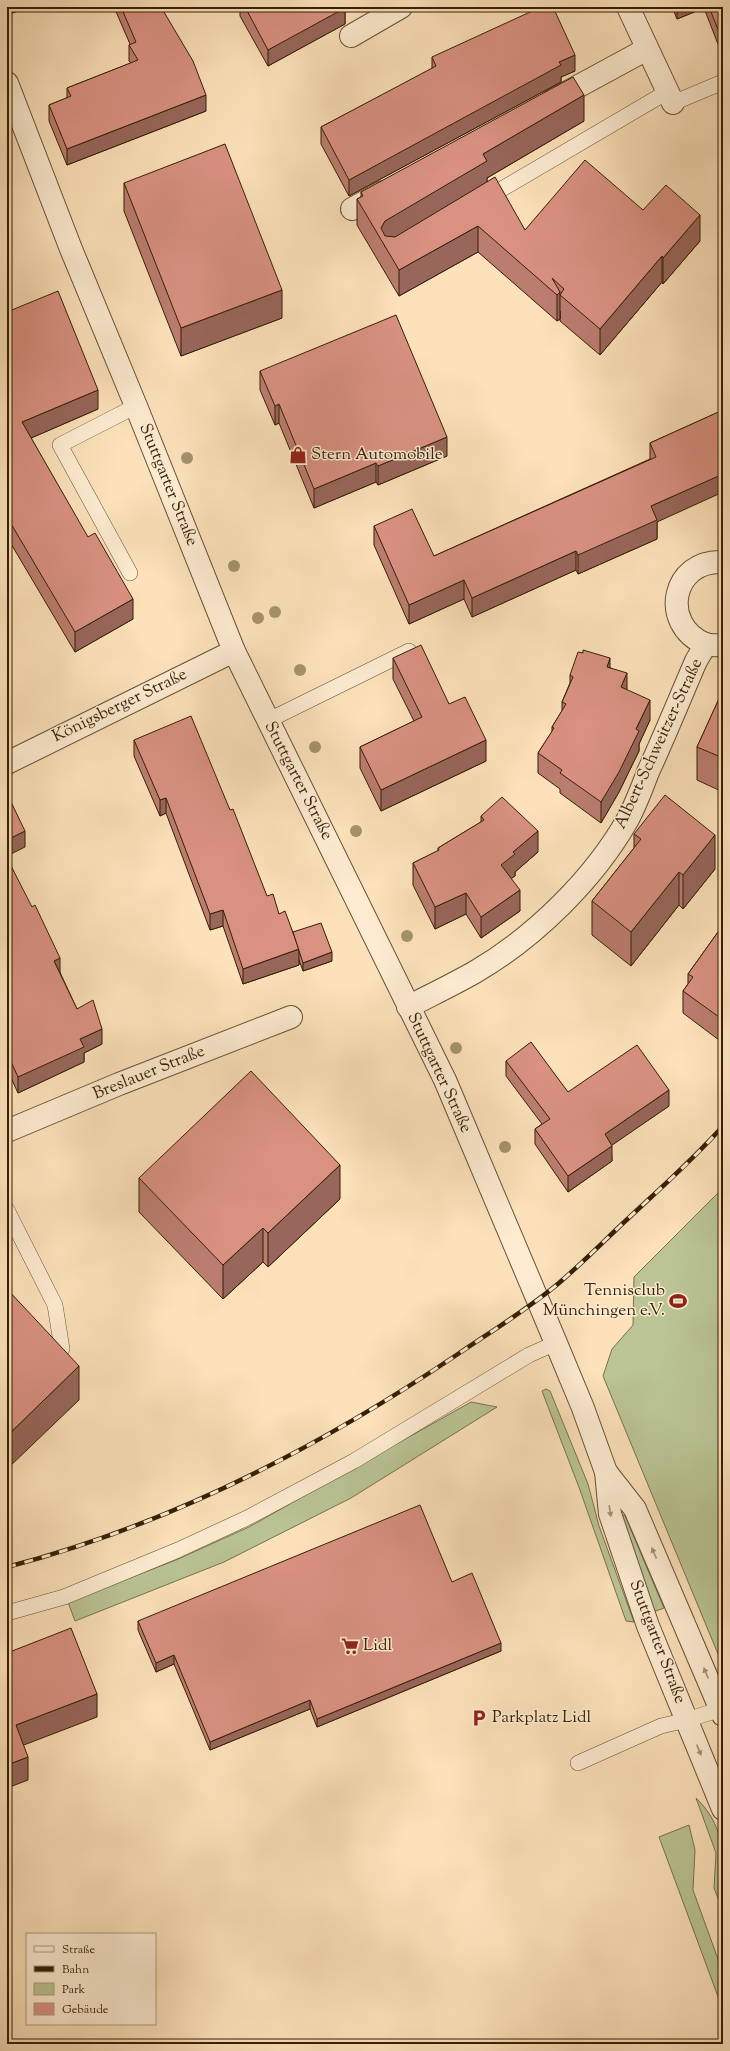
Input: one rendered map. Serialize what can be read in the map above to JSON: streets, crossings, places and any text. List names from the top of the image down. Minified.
{"streets":{"street":["Stuttgarter Straße","Königsberger Straße","Albert-Schweitzer-Straße","Breslauer Straße"]},"crossings":[["Stuttgarter Straße","Königsberger Straße"],["Stuttgarter Straße","Albert-Schweitzer-Straße"]],"places":{"shop":["Stern Automobile"],"sports":["Tennisclub Münchingen e.V."],"supermarket":["Lidl"],"parking":["Parkplatz Lidl"]},"legend":["Straße","Bahn","Park","Gebäude"]}
